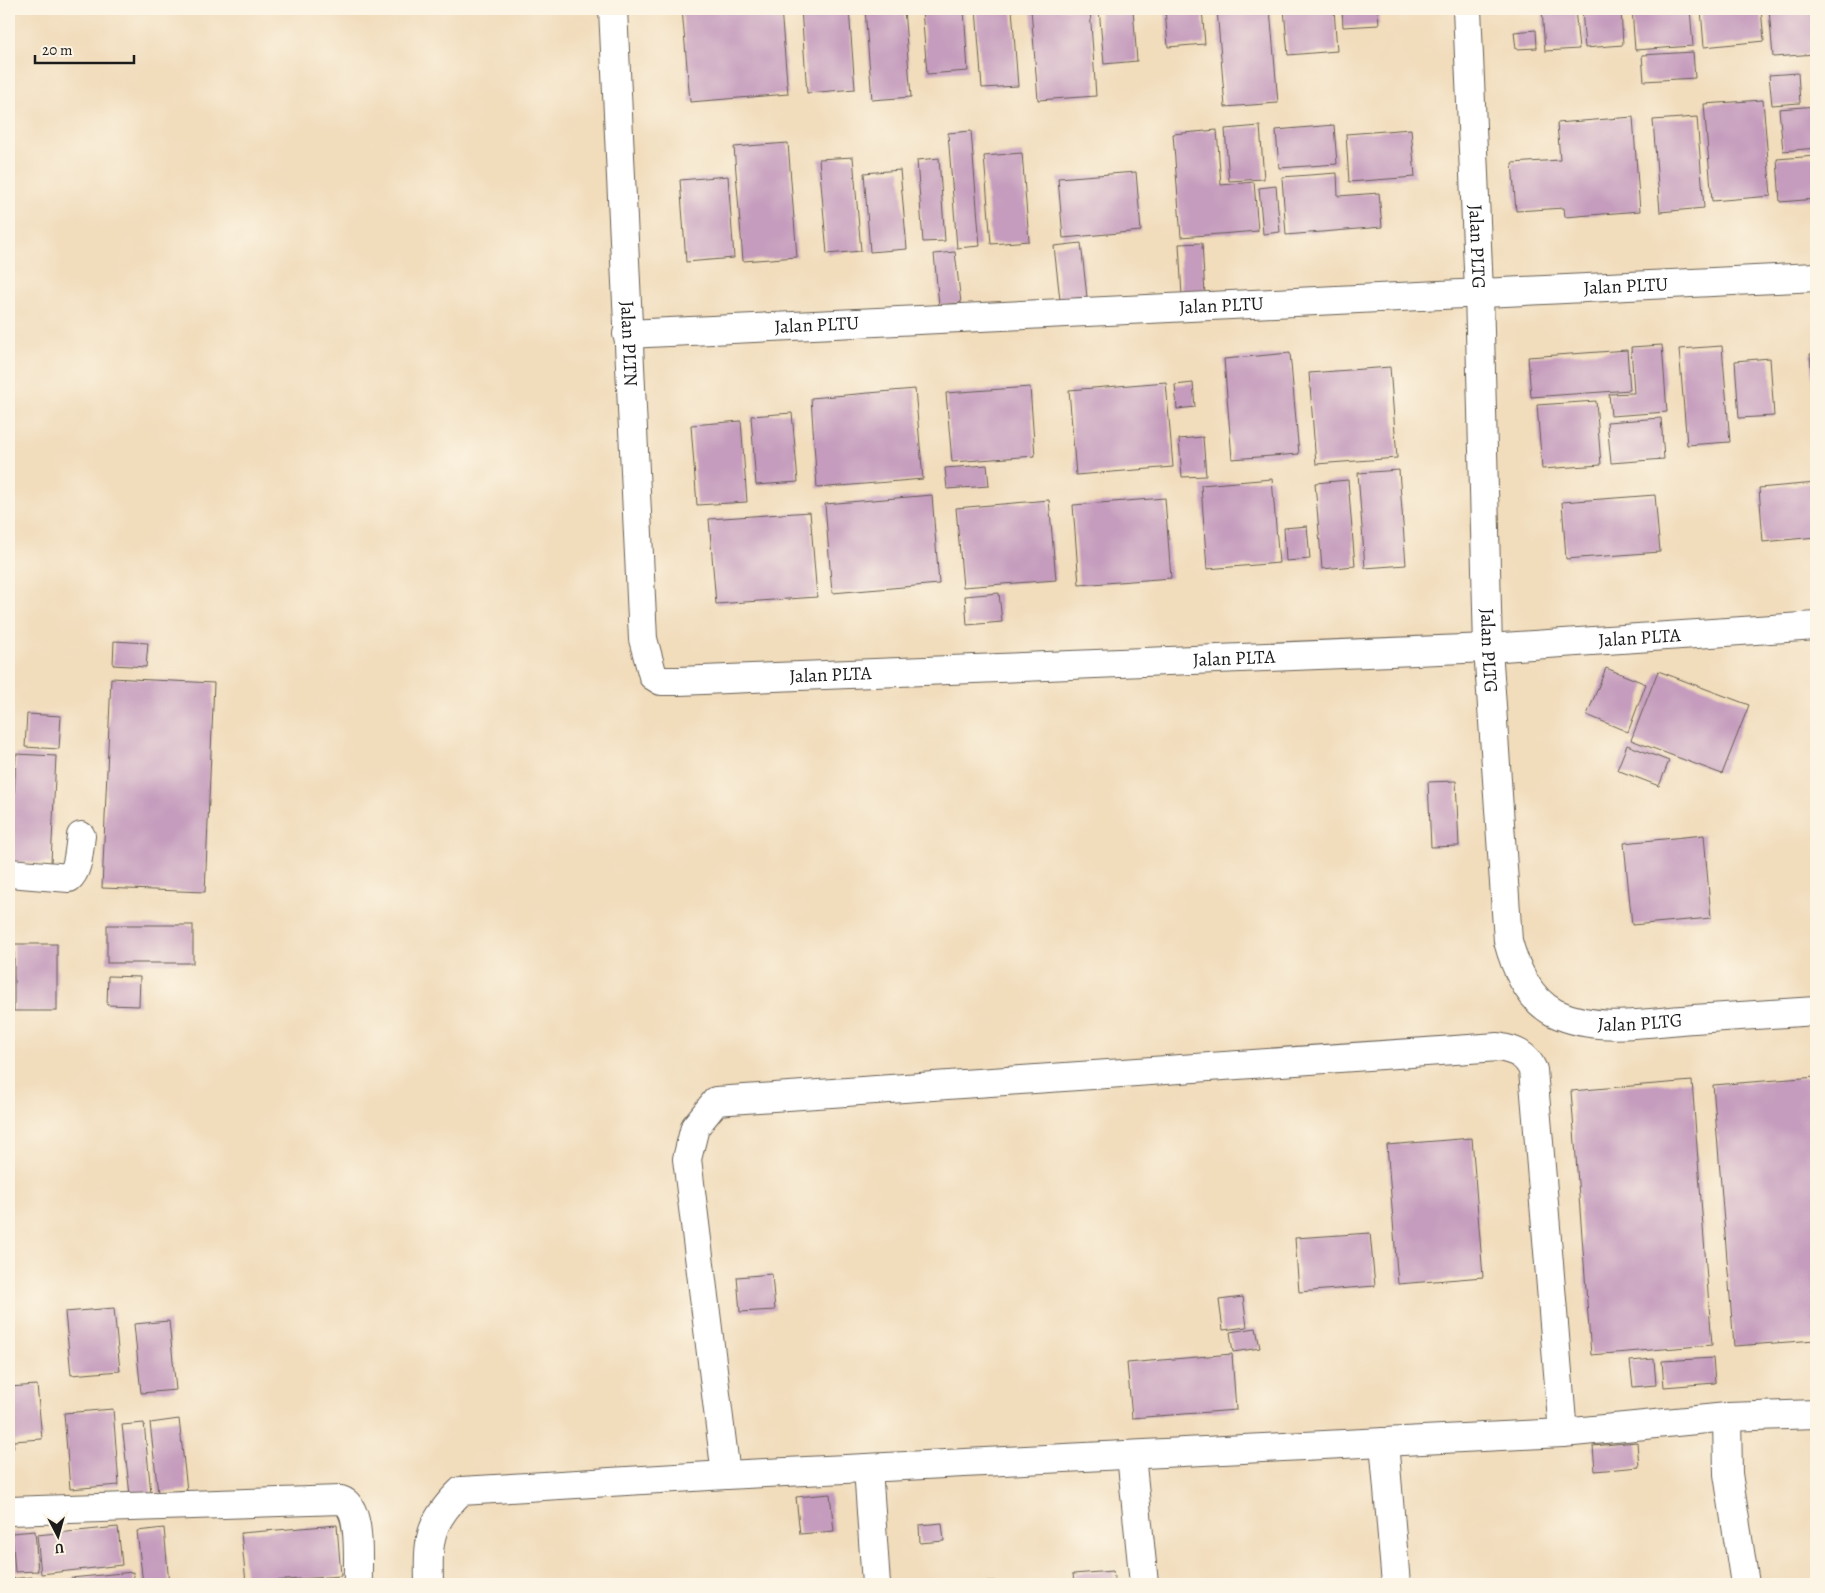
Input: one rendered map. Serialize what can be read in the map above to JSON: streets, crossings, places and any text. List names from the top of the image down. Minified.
{"streets":{"street":["Jalan PLTG","Jalan PLTU","Jalan PLTN","Jalan PLTA"]},"crossings":[["Jalan PLTG","Jalan PLTU"],["Jalan PLTG","Jalan PLTA"],["Jalan PLTU","Jalan PLTN"],["Jalan PLTN","Jalan PLTA"]],"scale_bar":"20 m","north":"bottom"}
